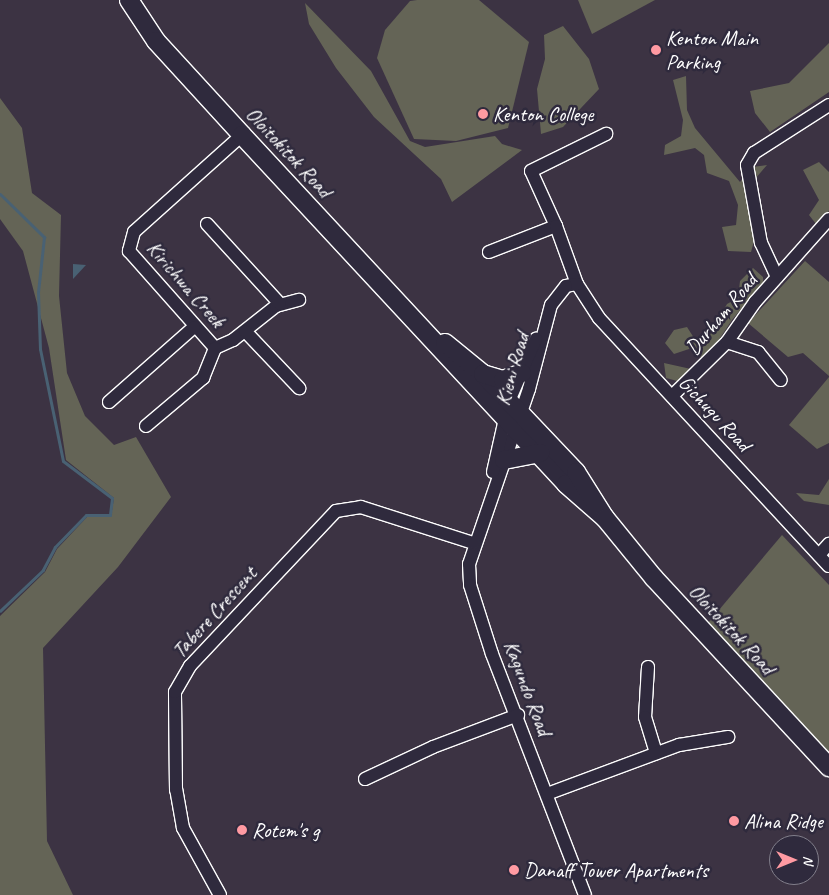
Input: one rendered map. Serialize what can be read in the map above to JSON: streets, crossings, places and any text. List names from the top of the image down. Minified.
{"streets":{"main road":["Oloitokitok Road"],"street":["Kirichwa Creek","Durham Road","Kieni Road","Gichugu Road","Tabere Crescent","Kagundo Road"]},"crossings":[["Oloitokitok Road","Kirichwa Creek"],["Oloitokitok Road","Kieni Road"],["Oloitokitok Road","Kagundo Road"],["Durham Road","Gichugu Road"],["Kieni Road","Gichugu Road"],["Kieni Road","Kagundo Road"],["Tabere Crescent","Kagundo Road"]],"places":["Kenton Main Parking","Kenton College","Alina Ridge","Rotem's g","Danaff Tower Apartments"],"north":"right"}
